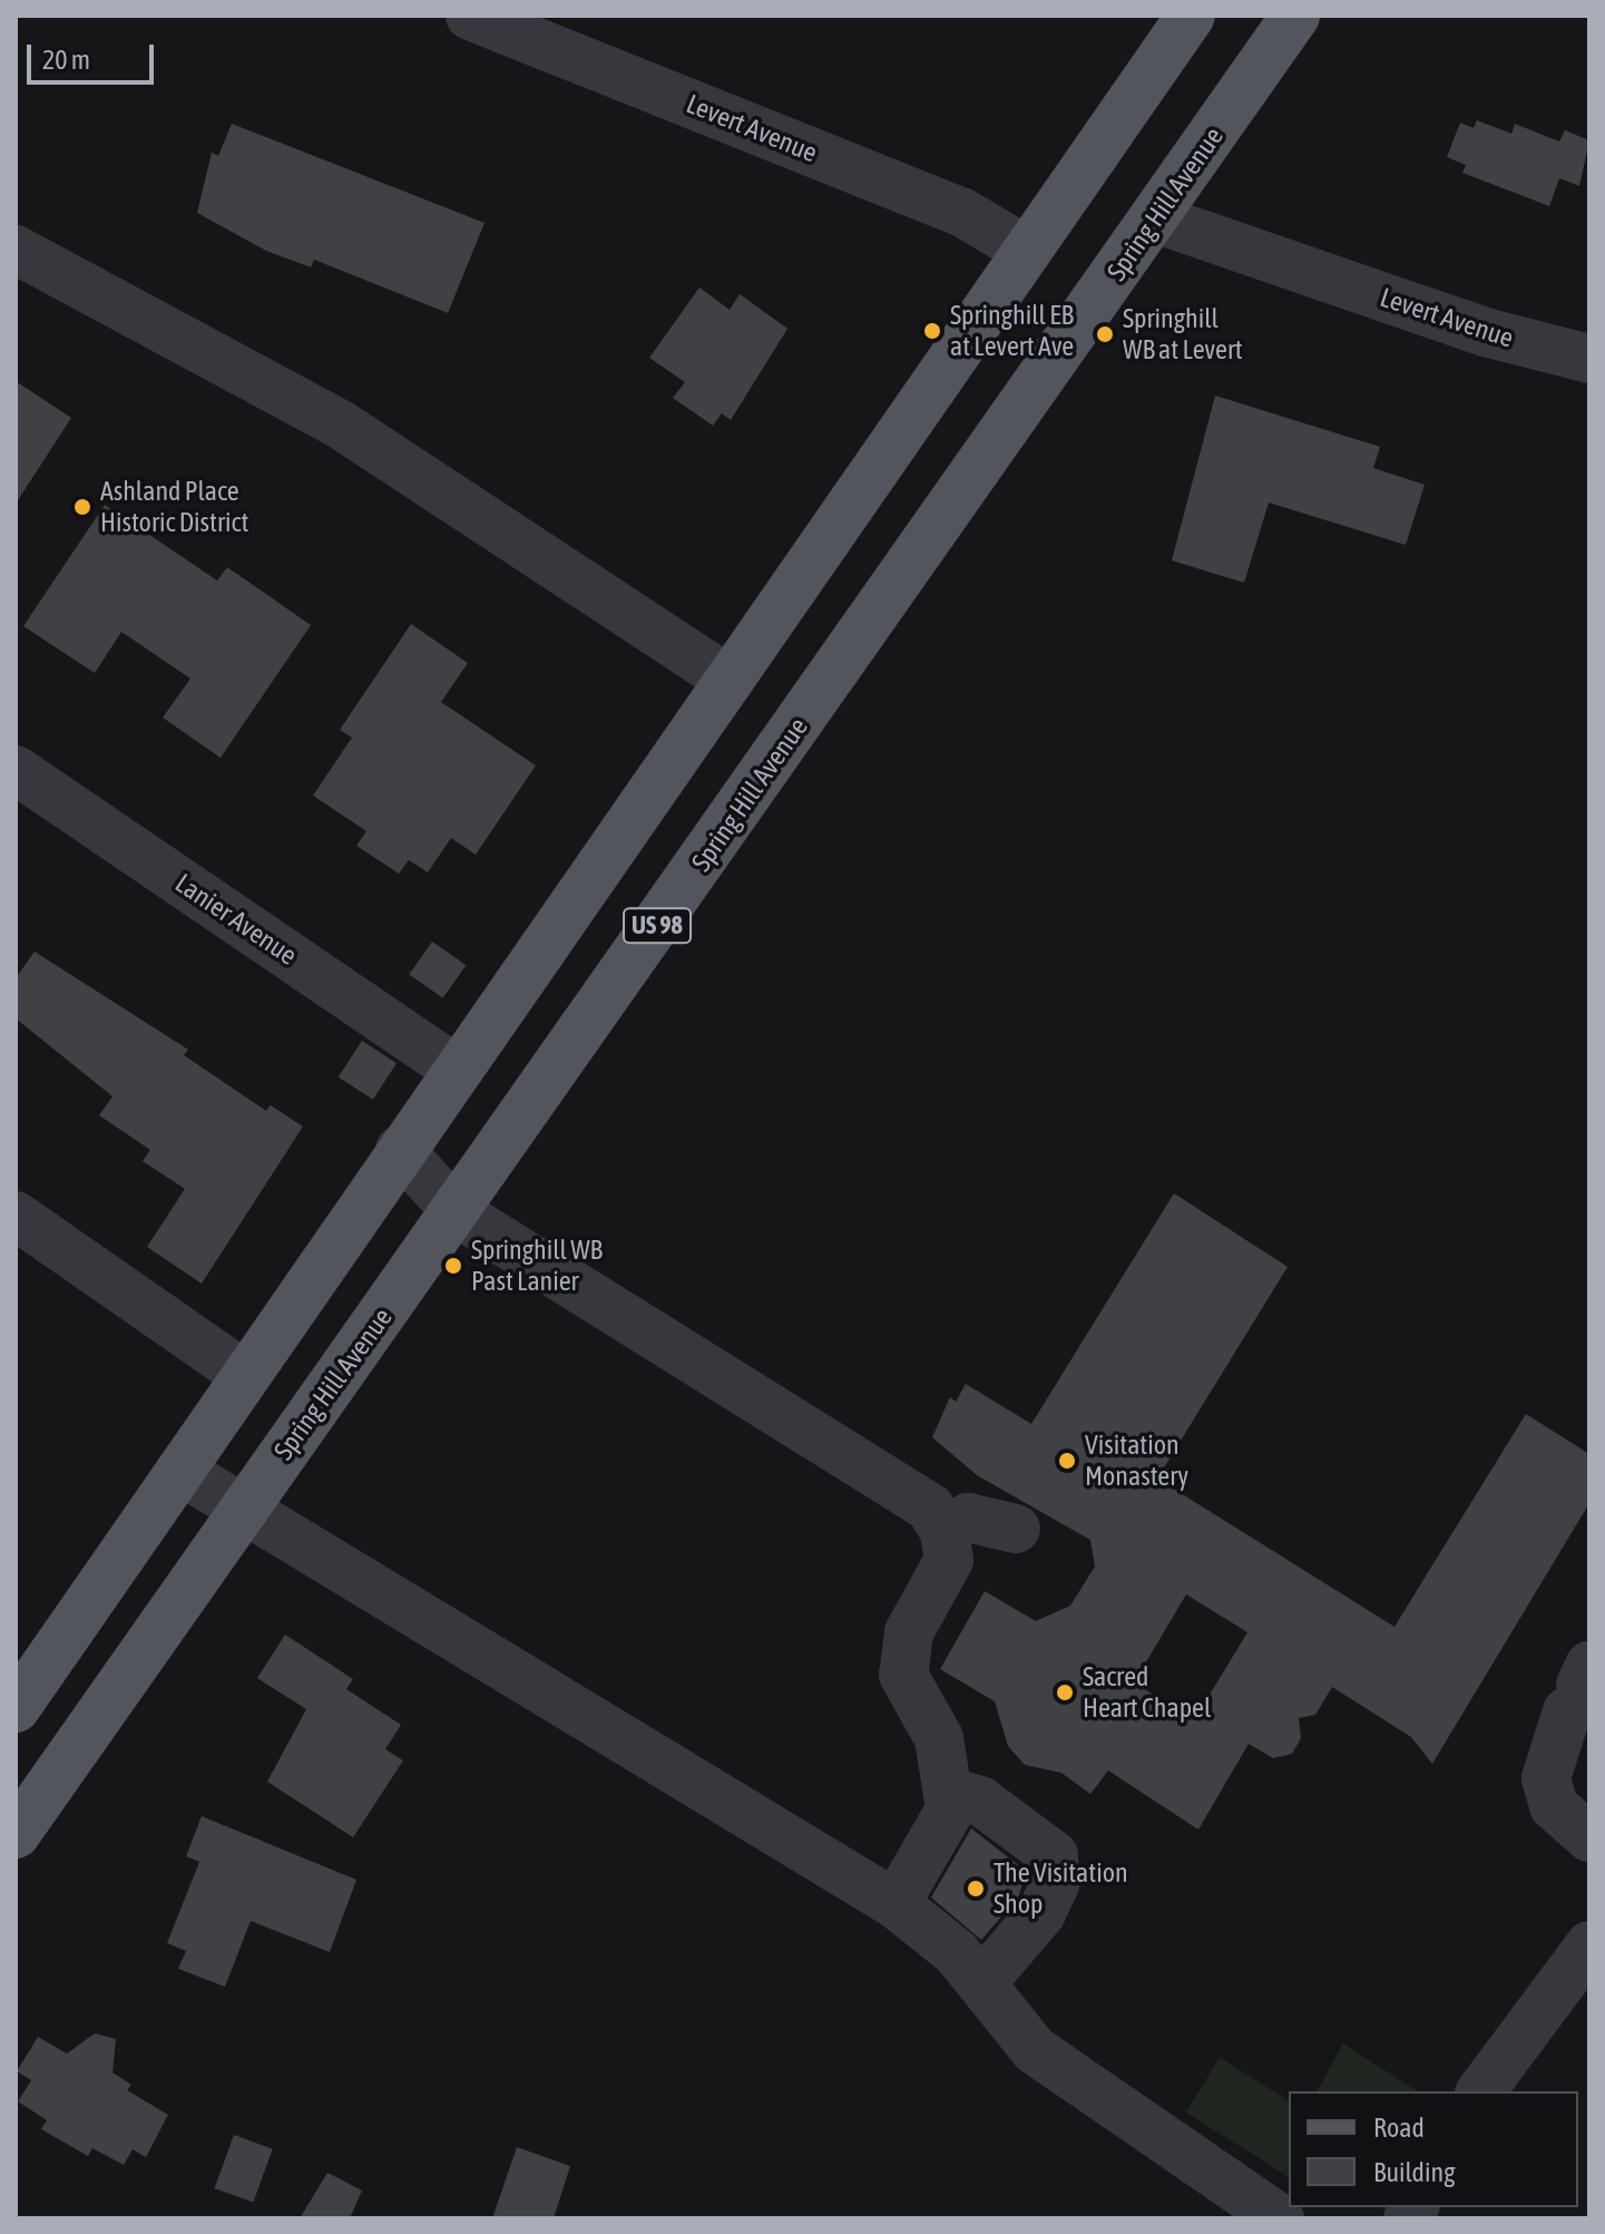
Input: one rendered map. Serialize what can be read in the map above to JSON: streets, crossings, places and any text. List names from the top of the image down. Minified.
{"streets":{"main road":["Spring Hill Avenue","US 98"],"street":["Levert Avenue","Lanier Avenue"]},"crossings":[["Levert Avenue","Spring Hill Avenue"]],"places":["Springhill EB at Levert Ave","Springhill WB at Levert","Ashland Place Historic District","Springhill WB Past Lanier","Visitation Monastery","Sacred Heart Chapel","The Visitation Shop"],"legend":["Road","Building"],"scale_bar":"20 m"}
